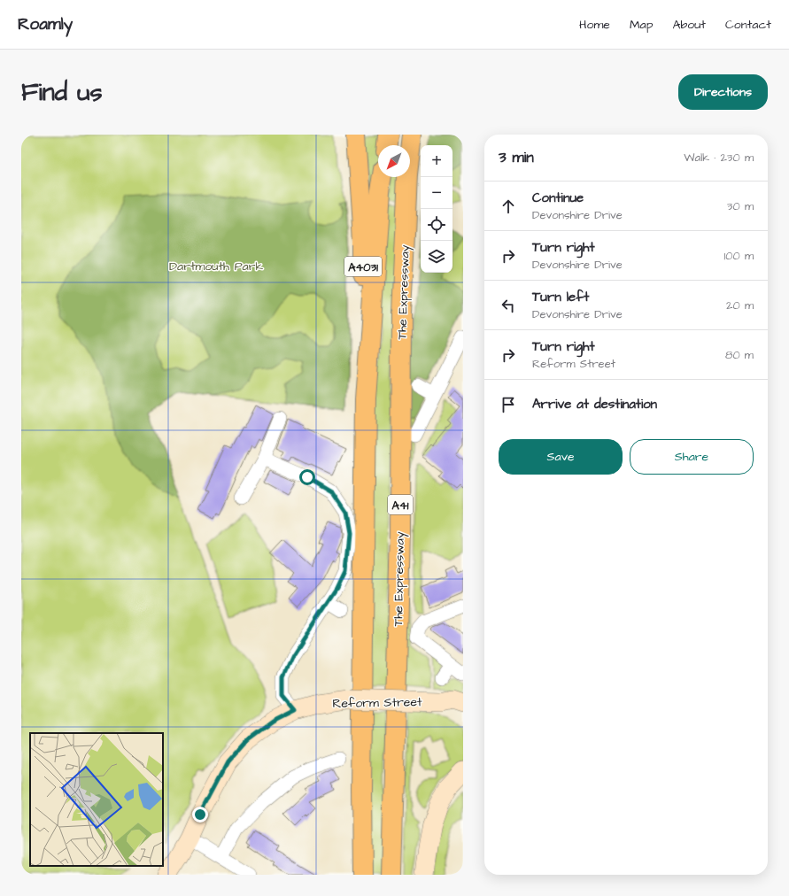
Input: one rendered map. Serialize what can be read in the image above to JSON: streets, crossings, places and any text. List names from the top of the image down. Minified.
{"streets":{"highway":["A4031","The Expressway","A41"],"street":["Reform Street"]},"parks":["Dartmouth Park"],"north":"bottom left","page":{"header":"Roamly","nav":["Home","Map","About","Contact"],"buttons":["Directions",["Save","Share"]],"title":"Find us","heading":["3 min","Walk · 230 m"],"map_buttons":["+","−"],"list":[["Continue","Devonshire Drive","30 m"],["Turn right","Devonshire Drive","100 m"],["Turn left","Devonshire Drive","20 m"],["Turn right","Reform Street","80 m"],"Arrive at destination"]}}
